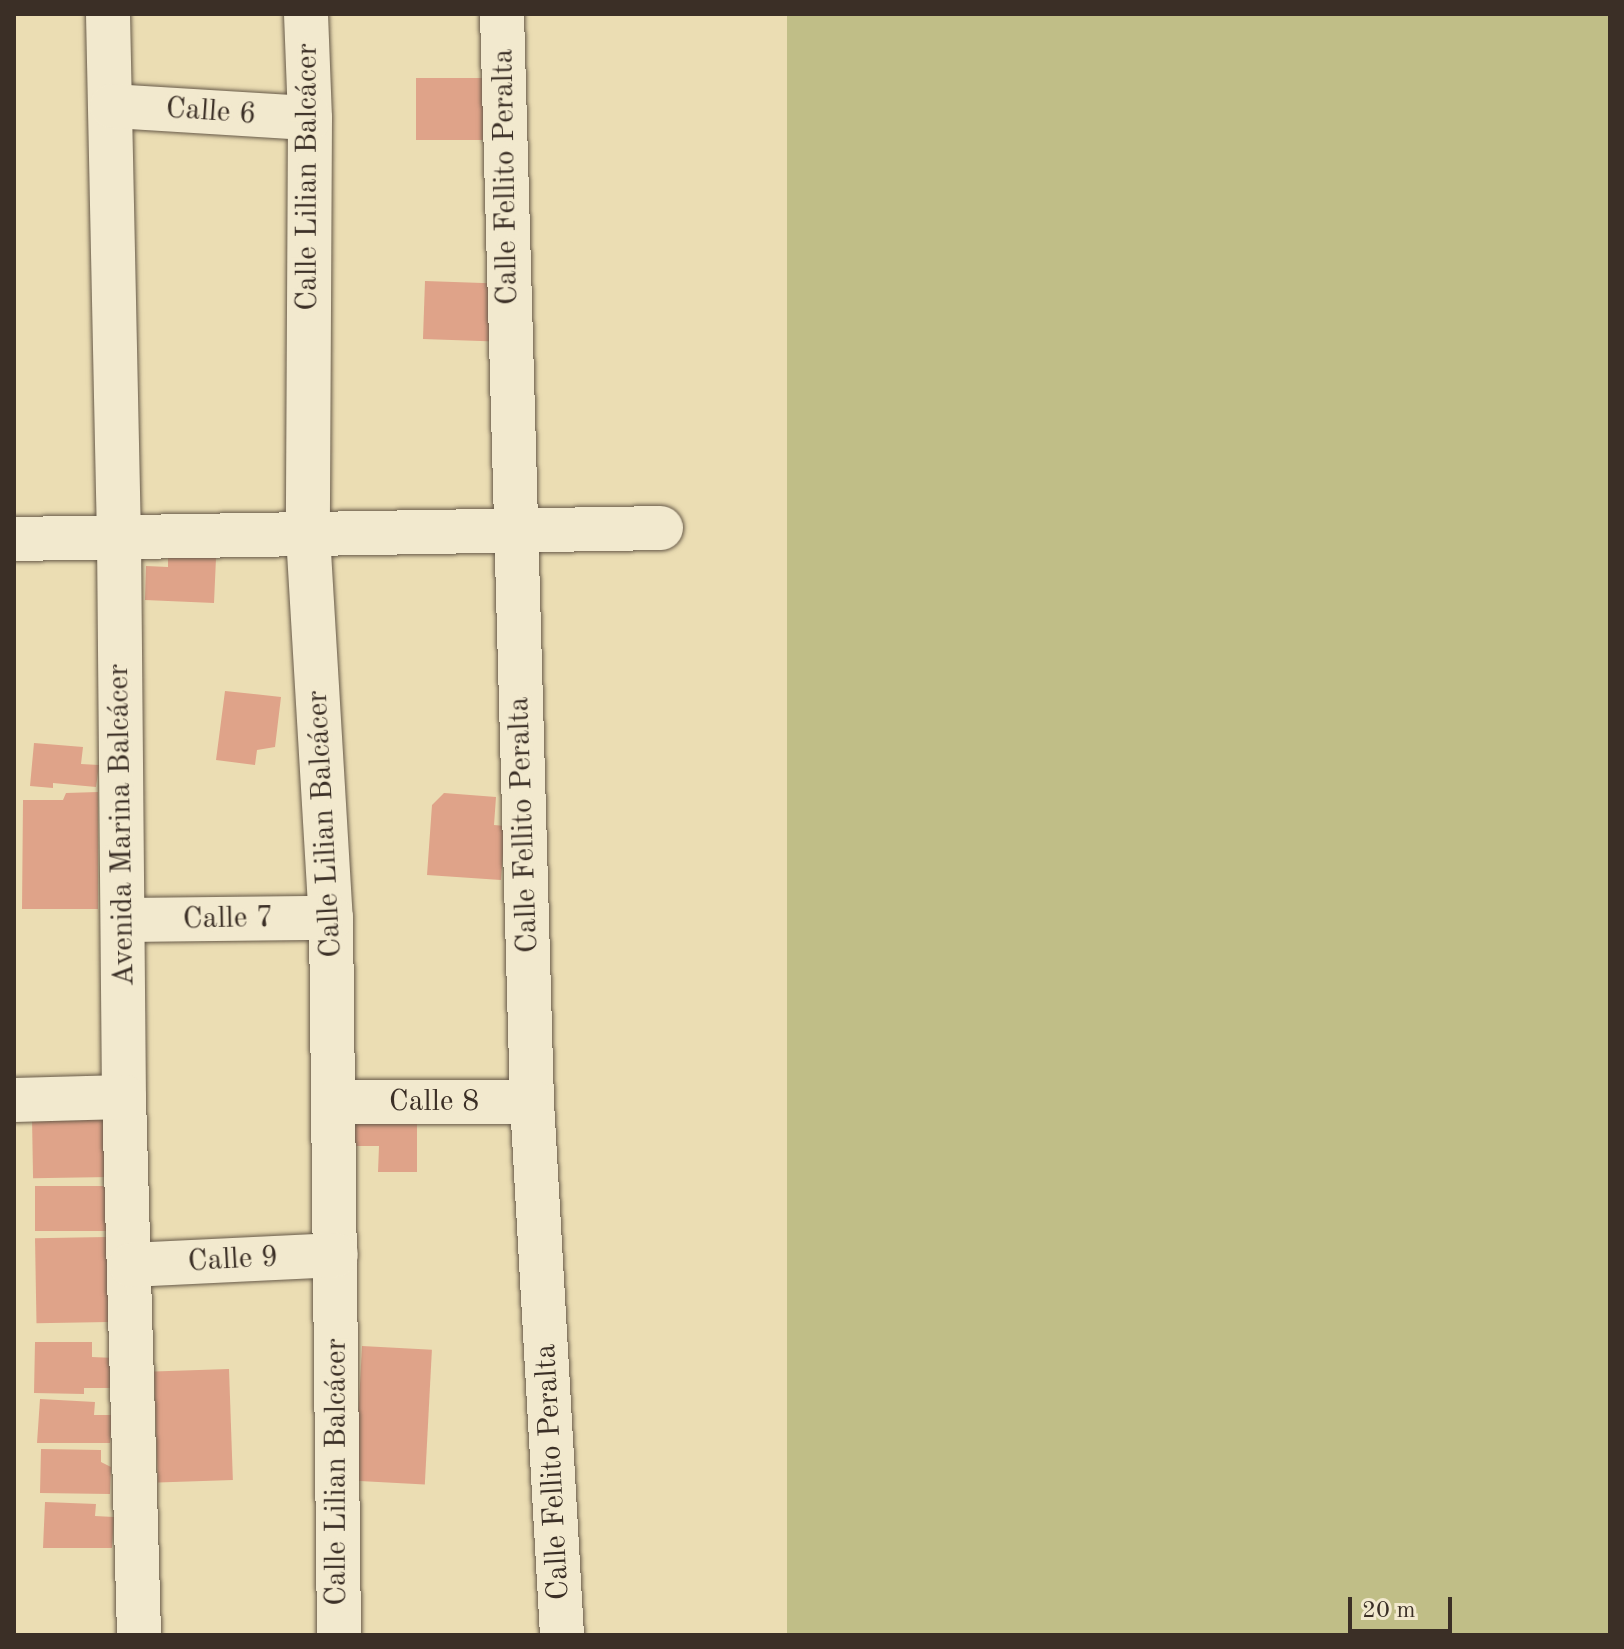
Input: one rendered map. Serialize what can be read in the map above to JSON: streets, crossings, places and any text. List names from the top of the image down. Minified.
{"streets":{"street":["Calle 6","Calle Lilian Balcácer","Calle Fellito Peralta","Avenida Marina Balcácer","Calle 7","Calle 8","Calle 9"]},"crossings":[["Calle 6","Calle Lilian Balcácer"],["Calle 6","Avenida Marina Balcácer"],["Calle Lilian Balcácer","Calle 7"],["Calle Lilian Balcácer","Calle 8"],["Calle Lilian Balcácer","Calle 9"],["Calle Fellito Peralta","Calle 8"],["Avenida Marina Balcácer","Calle 7"],["Avenida Marina Balcácer","Calle 9"]],"scale_bar":"20 m"}
